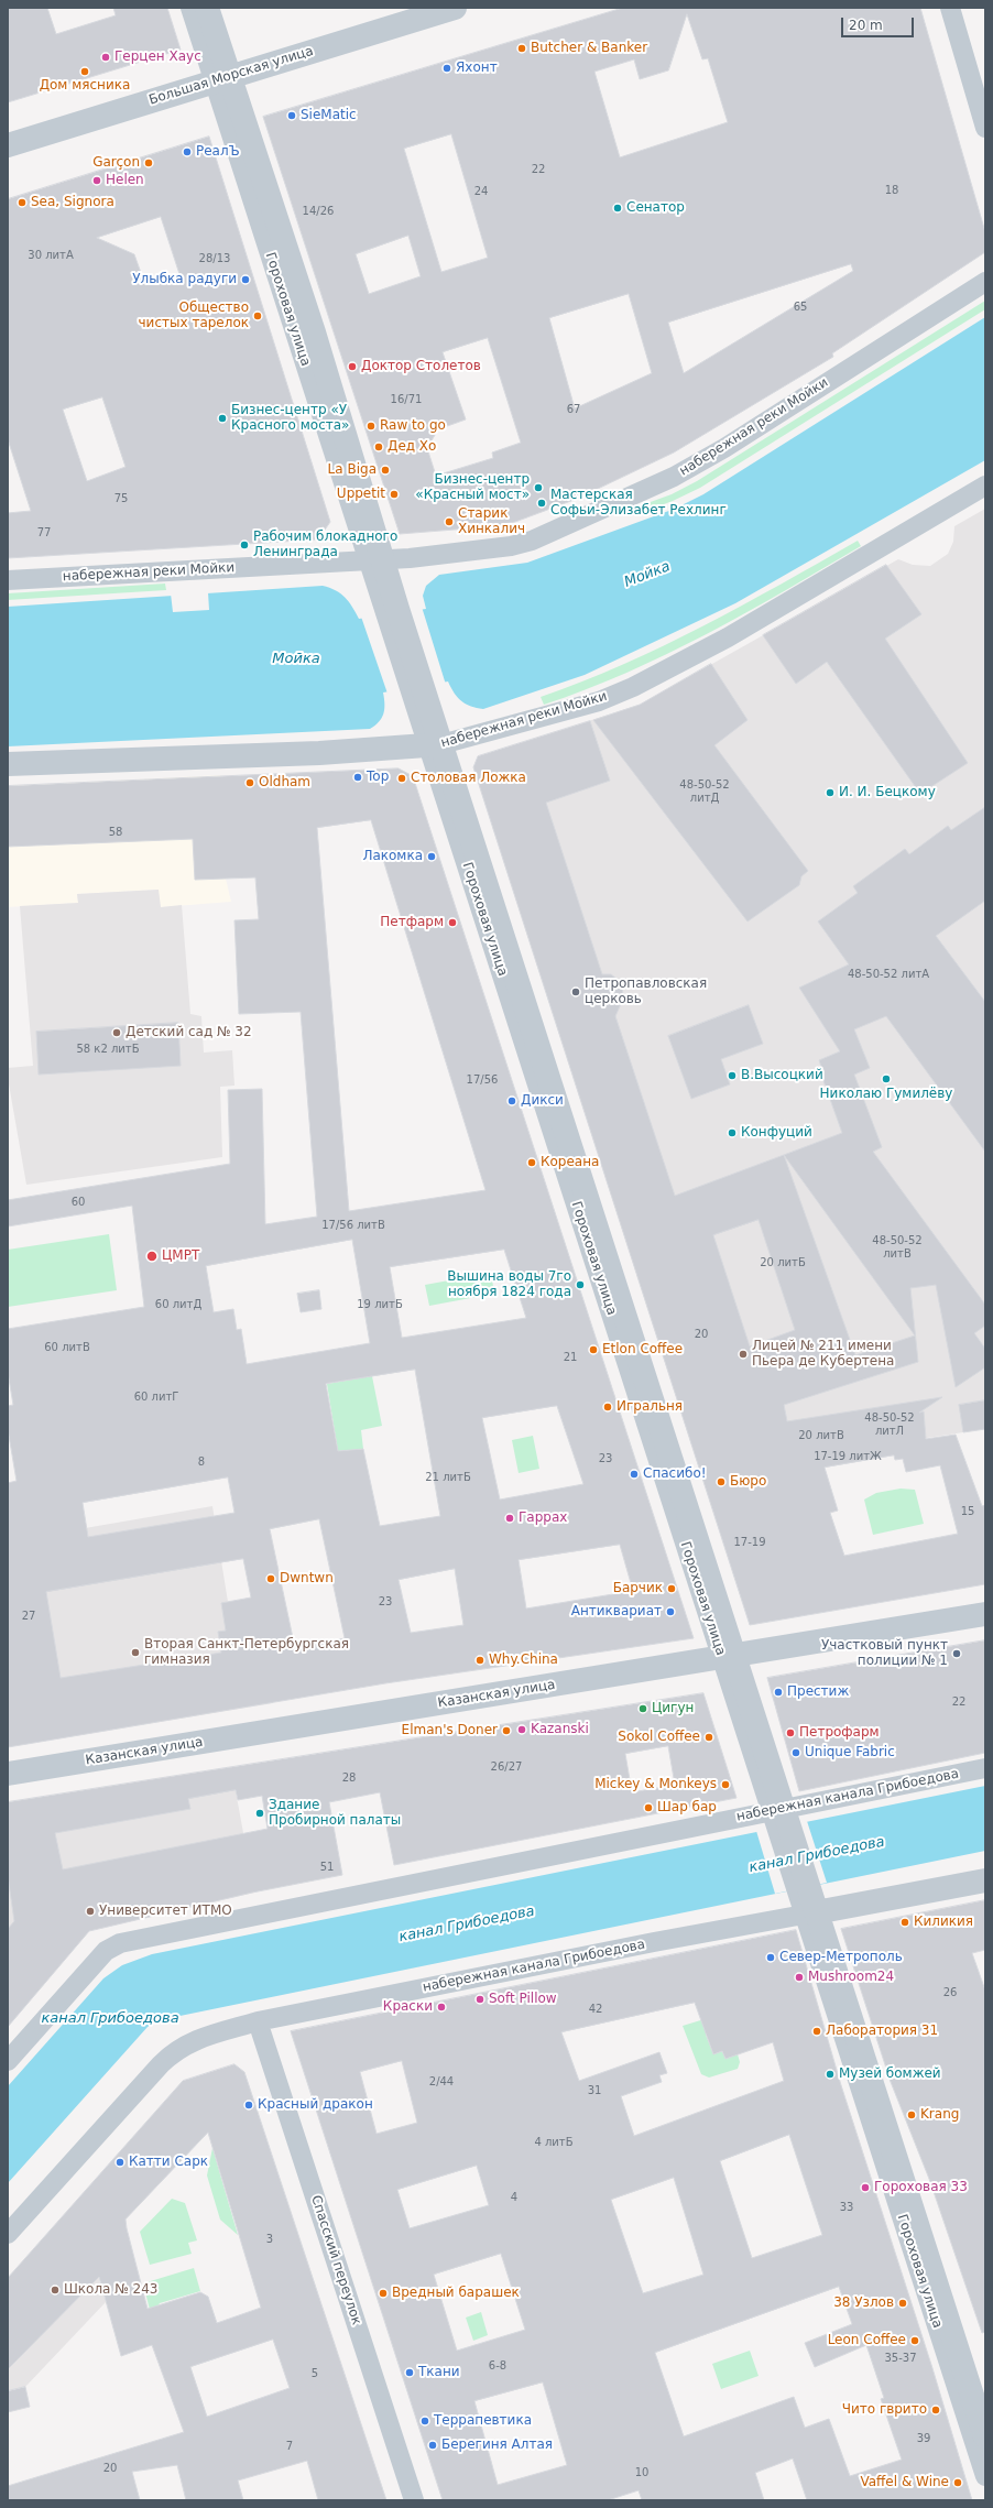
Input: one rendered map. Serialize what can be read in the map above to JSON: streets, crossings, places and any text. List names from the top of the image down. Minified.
{"streets":{"street":["Большая Морская улица","Гороховая улица","набережная реки Мойки","Казанская улица","набережная канала Грибоедова","Спасский переулок"]},"crossings":[["Большая Морская улица","Гороховая улица"],["Гороховая улица","набережная реки Мойки"],["Гороховая улица","Казанская улица"],["Гороховая улица","набережная канала Грибоедова"],["набережная канала Грибоедова","Спасский переулок"]],"water":["Мойка","канал Грибоедова"],"places":["Butcher & Banker","Герцен Хаус","Яхонт","Дом мясника","SieMatic","РеалЪ","Garçon","Helen","Sea, Signora","Сенатор","Улыбка радуги","Общество чистых тарелок","Доктор Столетов","Бизнес-центр «У Красного моста»","Raw to go","Дед Хо","La Biga","Бизнес-центр «Красный мост»","Uppetit","Мастерская Софьи-Элизабет Рехлинг","Старик Хинкалич","Рабочим блокадного Ленинграда","Top","Столовая Ложка","Oldham","И. И. Бецкому","Лакомка","Петфарм","Петропавловская церковь","Детский сад № 32","В.Высоцкий","Николаю Гумилёву","Дикси","Конфуций","Кореана","ЦМРТ","Вышина воды 7го ноября 1824 года","Etlon Coffee","Лицей № 211 имени Пьера де Кубертена","Игральня","Спасибо!","Бюро","Гаррах","Dwntwn","Барчик","Антиквариат","Вторая Санкт-Петербургская гимназия","Участковый пункт полиции № 1","Why.China","Престиж","Цигун","Kazanski","Elman's Doner","Петрофарм","Sokol Coffee","Unique Fabric","Mickey & Monkeys","Шар бар","Здание Пробирной палаты","Университет ИТМО","Киликия","Север-Метрополь","Mushroom24","Soft Pillow","Краски","Лаборатория 31","Музей бомжей","Красный дракон","Krang","Катти Сарк","Гороховая 33","Школа № 243","Вредный барашек","38 Узлов","Leon Coffee","Ткани","Чито гврито","Террапевтика","Берегиня Алтая","Vaffel & Wine"],"house_numbers":["22","18","24","14/26","30 литА","28/13","65","16/71","67","75","77","48-50-52 литД","58","48-50-52 литА","58 к2 литБ","17/56","60","17/56 литВ","48-50-52 литВ","20 литБ","60 литД","19 литБ","20","60 литВ","21","60 литГ","48-50-52 литЛ","20 литВ","17-19 литЖ","23","8","21 литБ","15","17-19","23","27","22","26/27","28","51","26","42","2/44","31","4 литБ","4","33","3","35-37","6-8","5","39","7","20","10"],"scale_bar":"20 m"}
